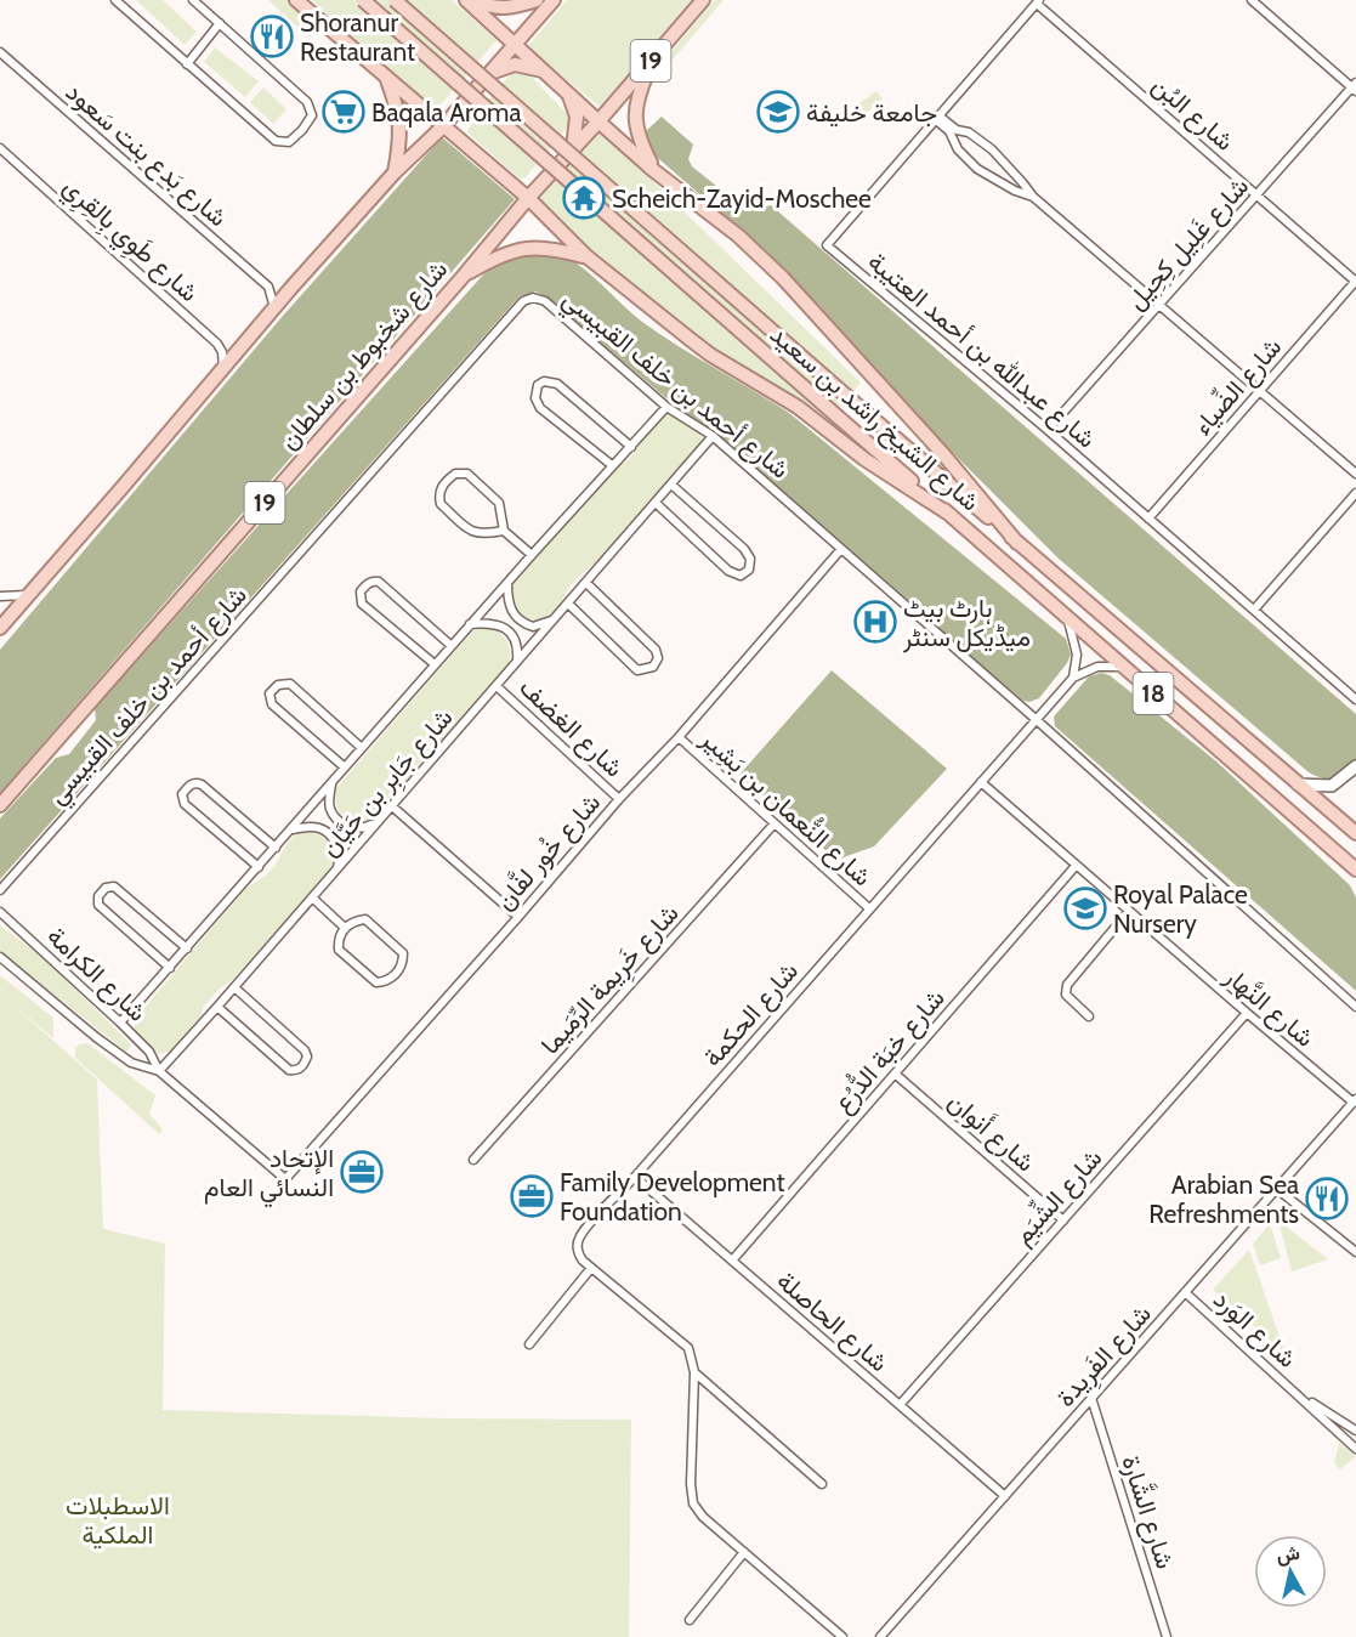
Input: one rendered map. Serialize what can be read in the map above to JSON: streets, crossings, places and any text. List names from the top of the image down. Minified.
{"streets":{"main road":["19","شارع شخبوط بن سلطان","شارع الشيخ راشد بن سعيد","18"],"street":["شارع البُن","شارع بَدع بنت سَعود","شارع طَوِي بِالقِرِي","شارع غَلِيل كِحِيل","شارع عبدالله بن أحمد العتيبة","شارع أحمد بن خلف القبيسي","شارع الضِّياء","شارع الغضف","شارع جَابِر بن حَيَّان","شارع النُّعمان بن بَشِير","شارع خُور لفَّان","شارع الكرامة","شارع خَرِيمة الرِّمَيما","شارع النَّهار","شارع الحكمة","شارع خبَة الدُّرُع","شارع أَنوان","شارع الشِّيَم","شارع الحاصلة","شارع الوَرد","شارع الفَرِيدة","شارع الشَّارة"]},"crossings":[["شارع البُن","شارع غَلِيل كِحِيل"],["شارع البُن","شارع عبدالله بن أحمد العتيبة"],["شارع البُن","شارع الضِّياء"],["شارع غَلِيل كِحِيل","شارع عبدالله بن أحمد العتيبة"],["شارع عبدالله بن أحمد العتيبة","شارع الضِّياء"],["شارع أحمد بن خلف القبيسي","شارع جَابِر بن حَيَّان"],["شارع أحمد بن خلف القبيسي","شارع خُور لفَّان"],["شارع أحمد بن خلف القبيسي","شارع الحكمة"],["شارع الغضف","شارع جَابِر بن حَيَّان"],["شارع الغضف","شارع خُور لفَّان"],["شارع جَابِر بن حَيَّان","شارع الكرامة"],["شارع النُّعمان بن بَشِير","شارع خُور لفَّان"],["شارع النُّعمان بن بَشِير","شارع خَرِيمة الرِّمَيما"],["شارع النُّعمان بن بَشِير","شارع الحكمة"],["شارع خُور لفَّان","شارع الكرامة"],["شارع النَّهار","شارع الحكمة"],["شارع النَّهار","شارع خبَة الدُّرُع"],["شارع النَّهار","شارع الشِّيَم"],["شارع النَّهار","شارع الفَرِيدة"],["شارع الحكمة","شارع الحاصلة"],["شارع خبَة الدُّرُع","شارع أَنوان"],["شارع خبَة الدُّرُع","شارع الحاصلة"],["شارع أَنوان","شارع الشِّيَم"],["شارع الشِّيَم","شارع الحاصلة"],["شارع الحاصلة","شارع الفَرِيدة"],["شارع الوَرد","شارع الفَرِيدة"],["شارع الفَرِيدة","شارع الشَّارة"]],"parks":["الاسطبلات الملكية"],"places":{"restaurant":["Shoranur Restaurant","Arabian Sea Refreshments"],"supermarket":["Baqala Aroma"],"school or university":["جامعة خليفة","Royal Palace Nursery"],"temple":["Scheich-Zayid-Moschee"],"hospital":["ہارٹ بیٹ میڈیکل سنٹر"],"office":["الإتحاد النسائي العام","Family Development Foundation"]},"north":"top"}
